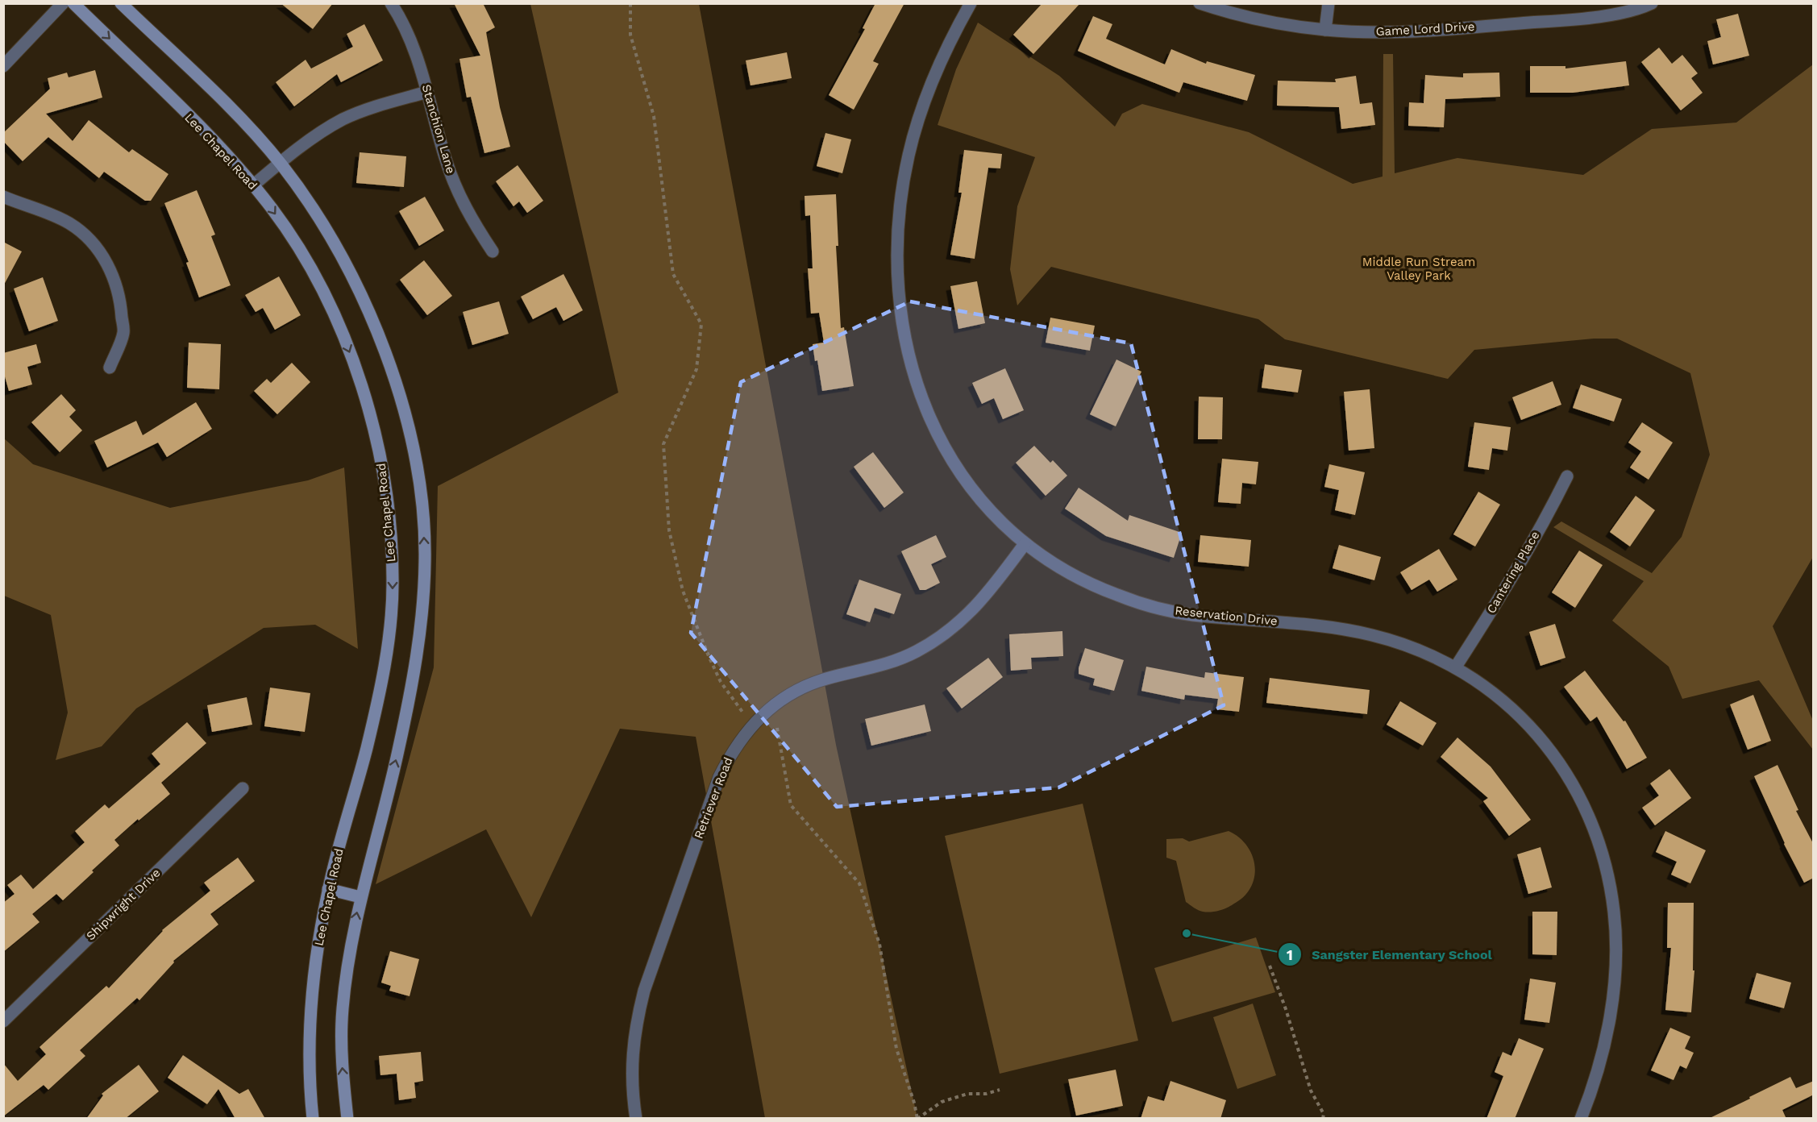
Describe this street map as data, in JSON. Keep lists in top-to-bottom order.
{
  "streets": {
    "main road": ["Lee Chapel Road"],
    "street": [
      "Game Lord Drive",
      "Stanchion Lane",
      "Cantering Place",
      "Reservation Drive",
      "Retriever Road",
      "Shipwright Drive"
    ]
  },
  "crossings": [
    ["Cantering Place", "Reservation Drive"],
    ["Reservation Drive", "Retriever Road"]
  ],
  "parks": ["Middle Run Stream Valley Park"],
  "places": ["Sangster Elementary School"]
}
